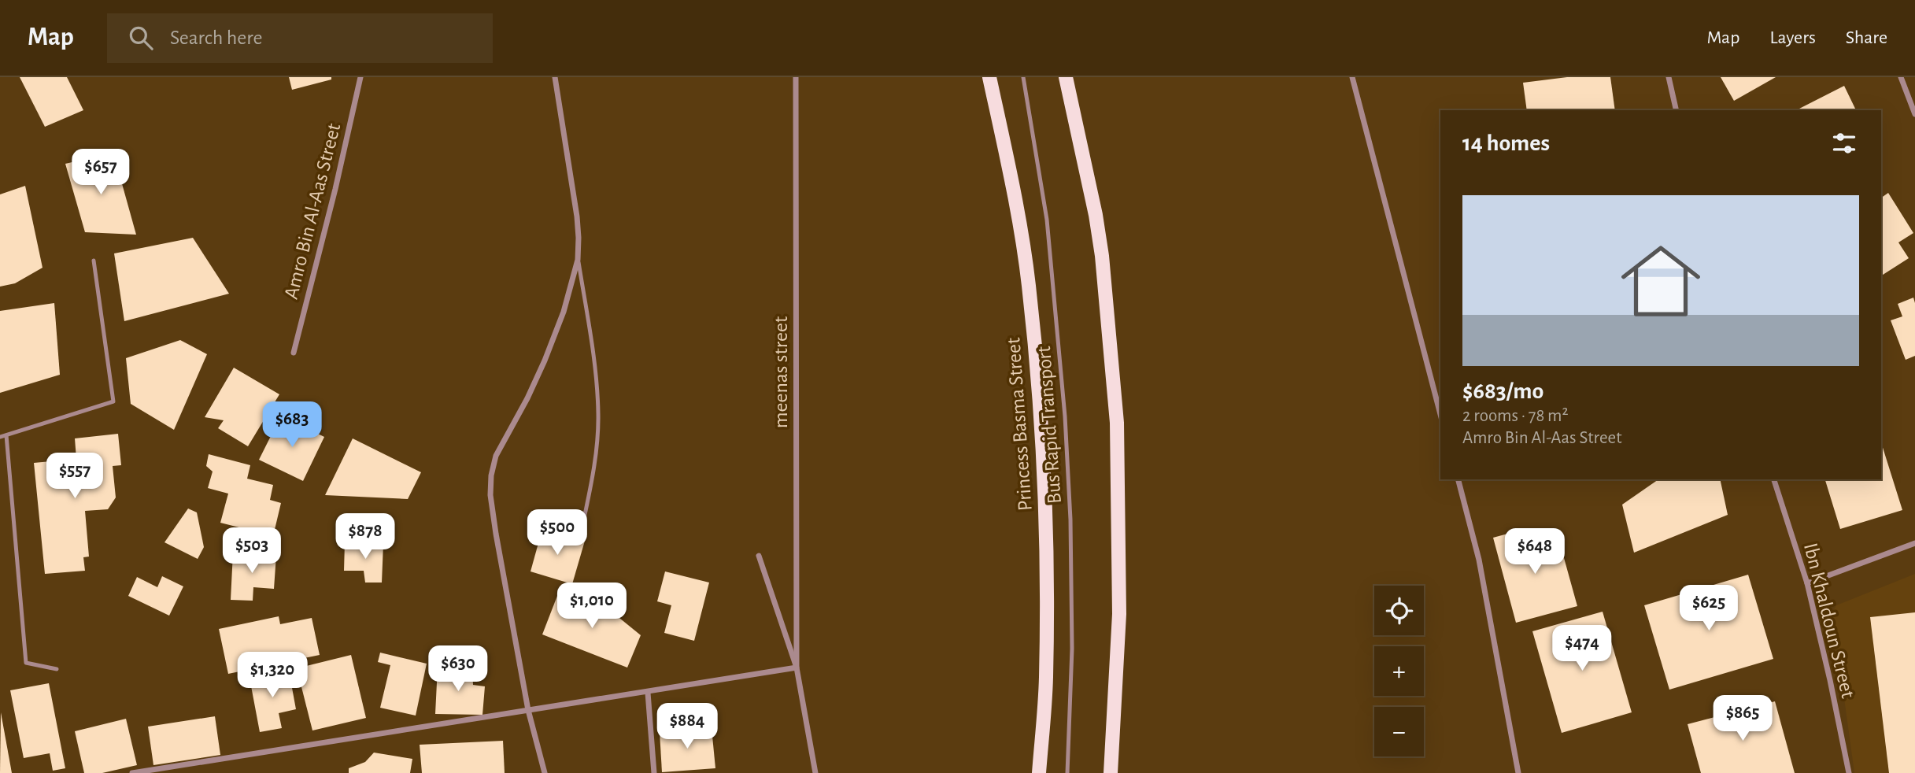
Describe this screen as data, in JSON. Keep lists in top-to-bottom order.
{
  "streets": {
    "main road": ["Princess Basma Street"],
    "street": ["Amro Bin Al-Aas Street", "meenas street", "Ibn Khaldoun Street"],
    "lane": ["Bus Rapid Transport"]
  },
  "page": {
    "header": "Map",
    "search": "Search here",
    "nav": ["Map", "Layers", "Share"],
    "heading": "14 homes",
    "price": [
      "$657",
      "$683",
      "$557",
      "$500",
      "$878",
      "$503",
      "$648",
      "$1,010",
      "$625",
      "$474",
      "$630",
      "$1,320",
      "$865",
      "$884"
    ],
    "list": [
      {
        "name": "$683/mo",
        "note": "2 rooms · 78 m² · Amro Bin Al-Aas Street"
      }
    ],
    "map_buttons": ["+", "−"]
  }
}
